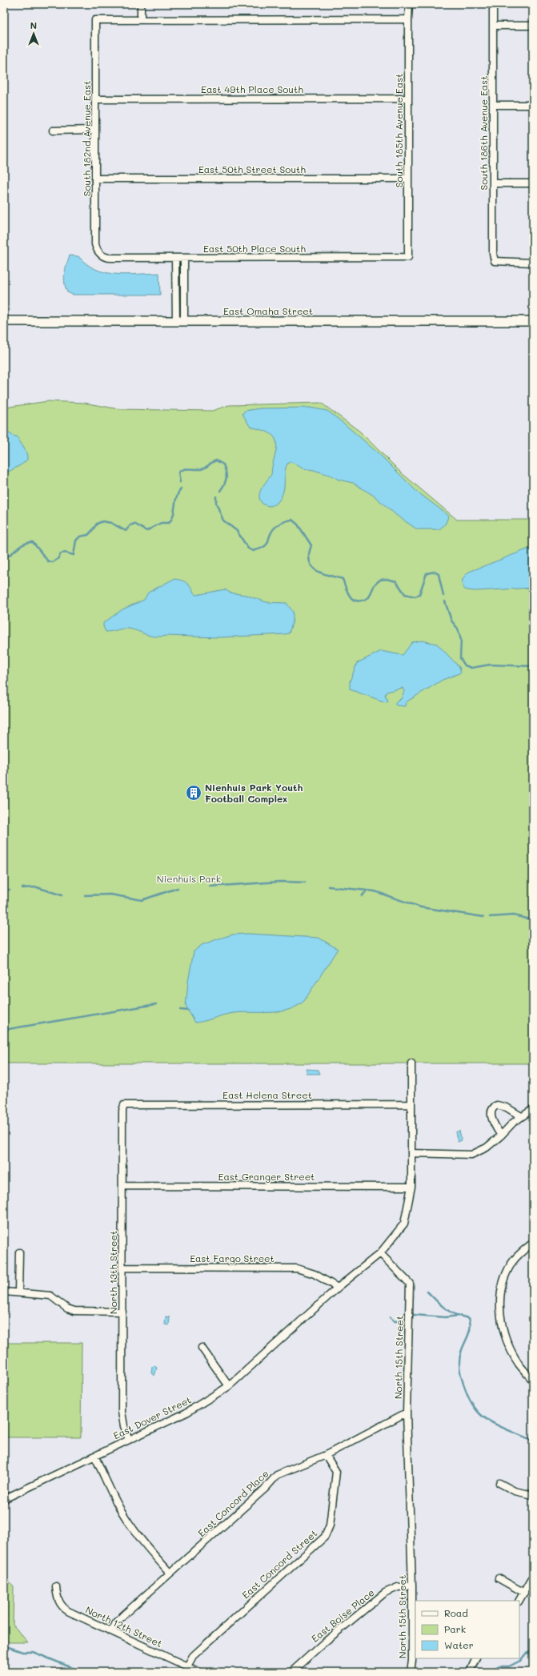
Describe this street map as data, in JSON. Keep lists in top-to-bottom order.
{
  "streets": {
    "street": [
      "East 49th Place South",
      "South 185th Avenue East",
      "South 186th Avenue East",
      "South 182nd Avenue East",
      "East 50th Street South",
      "East 50th Place South",
      "East Omaha Street",
      "East Helena Street",
      "East Granger Street",
      "East Fargo Street",
      "North 13th Street",
      "North 15th Street",
      "East Dover Street",
      "East Concord Place",
      "East Concord Street",
      "East Boise Place",
      "North 12th Street"
    ]
  },
  "crossings": [
    ["East 49th Place South", "South 185th Avenue East"],
    ["East 49th Place South", "South 182nd Avenue East"],
    ["South 185th Avenue East", "East 50th Street South"],
    ["South 185th Avenue East", "East 50th Place South"],
    ["South 182nd Avenue East", "East 50th Street South"],
    ["South 182nd Avenue East", "East 50th Place South"],
    ["East Helena Street", "North 13th Street"],
    ["East Granger Street", "North 13th Street"],
    ["East Fargo Street", "North 13th Street"],
    ["East Fargo Street", "East Dover Street"],
    ["North 13th Street", "East Dover Street"],
    ["North 15th Street", "East Dover Street"],
    ["North 15th Street", "East Concord Place"],
    ["North 15th Street", "East Boise Place"],
    ["East Concord Place", "East Concord Street"],
    ["East Concord Place", "North 12th Street"],
    ["East Concord Street", "North 12th Street"]
  ],
  "parks": ["Nienhuis Park"],
  "places": {
    "building": ["Nienhuis Park Youth Football Complex"]
  },
  "legend": ["Road", "Park", "Water"],
  "north": "top"
}
